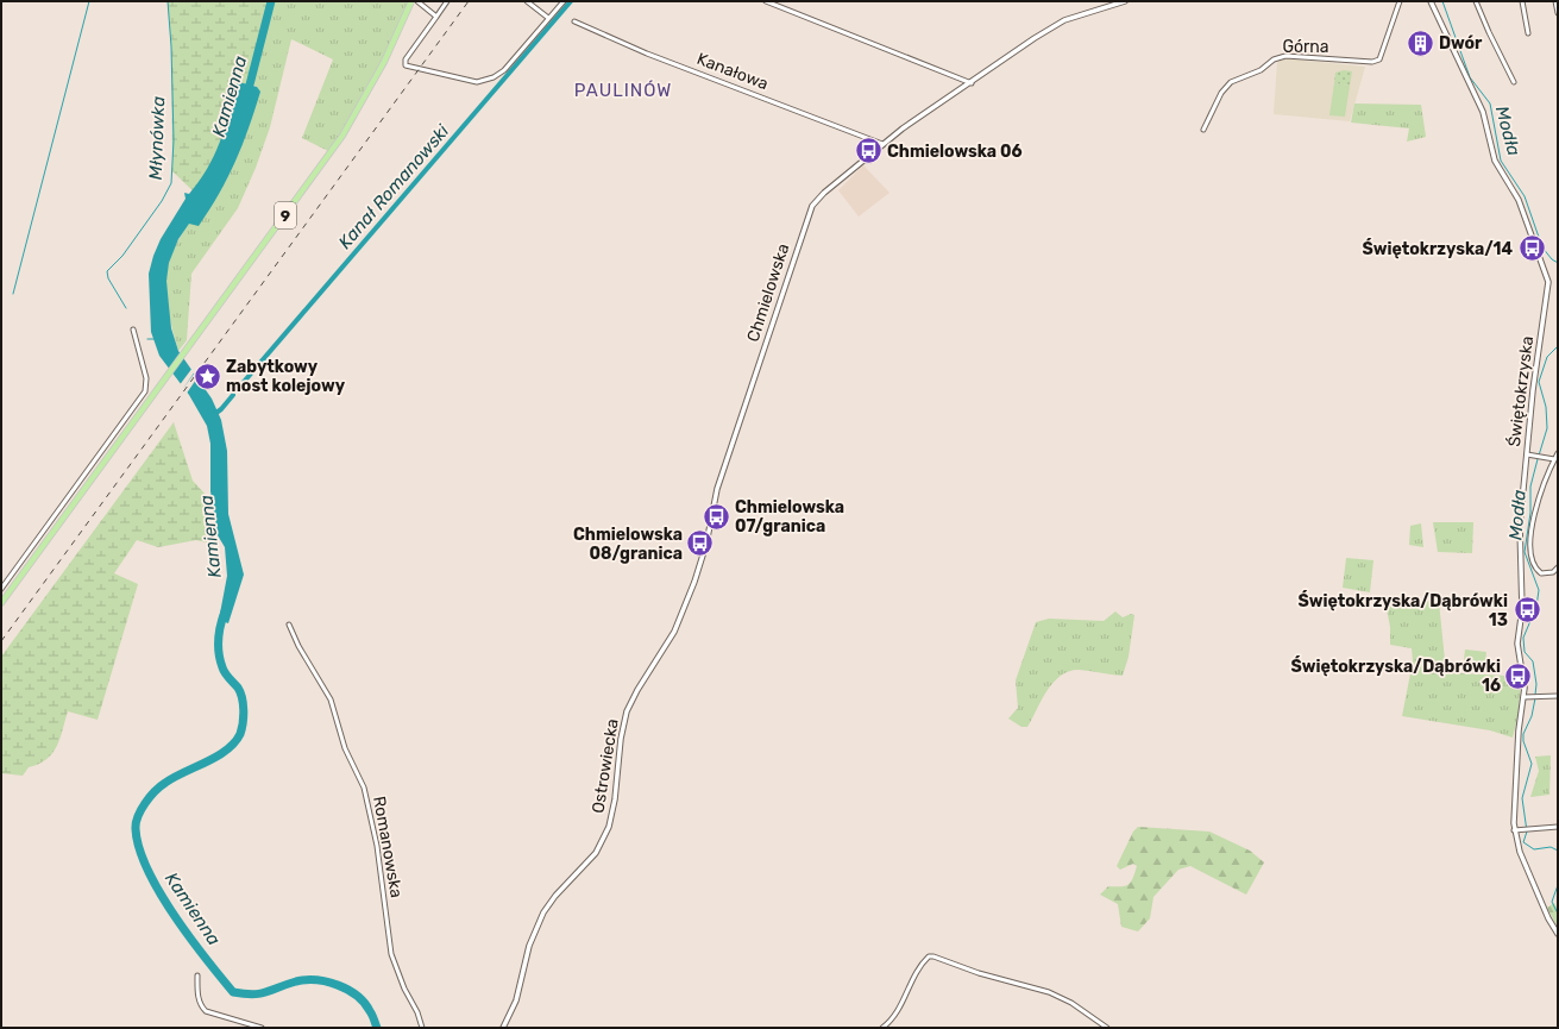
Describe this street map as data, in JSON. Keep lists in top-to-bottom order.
{
  "streets": {
    "main road": ["9"],
    "street": [
      "Górna",
      "Kanałowa",
      "Chmielowska",
      "Świętokrzyska",
      "Ostrowiecka",
      "Romanowska"
    ]
  },
  "crossings": [
    ["Kanałowa", "Chmielowska"],
    ["Chmielowska", "Ostrowiecka"]
  ],
  "districts": ["PAULINÓW"],
  "water": [
    "Kamienna",
    "Modła",
    "Młynówka",
    "Kanał Romanowski"
  ],
  "places": {
    "building": ["Dwór"],
    "bus stop": [
      "Chmielowska 06",
      "Świętokrzyska/14",
      "Chmielowska 07/granica",
      "Chmielowska 08/granica",
      "Świętokrzyska/Dąbrówki 13",
      "Świętokrzyska/Dąbrówki 16"
    ],
    "place": ["Zabytkowy most kolejowy"]
  }
}
